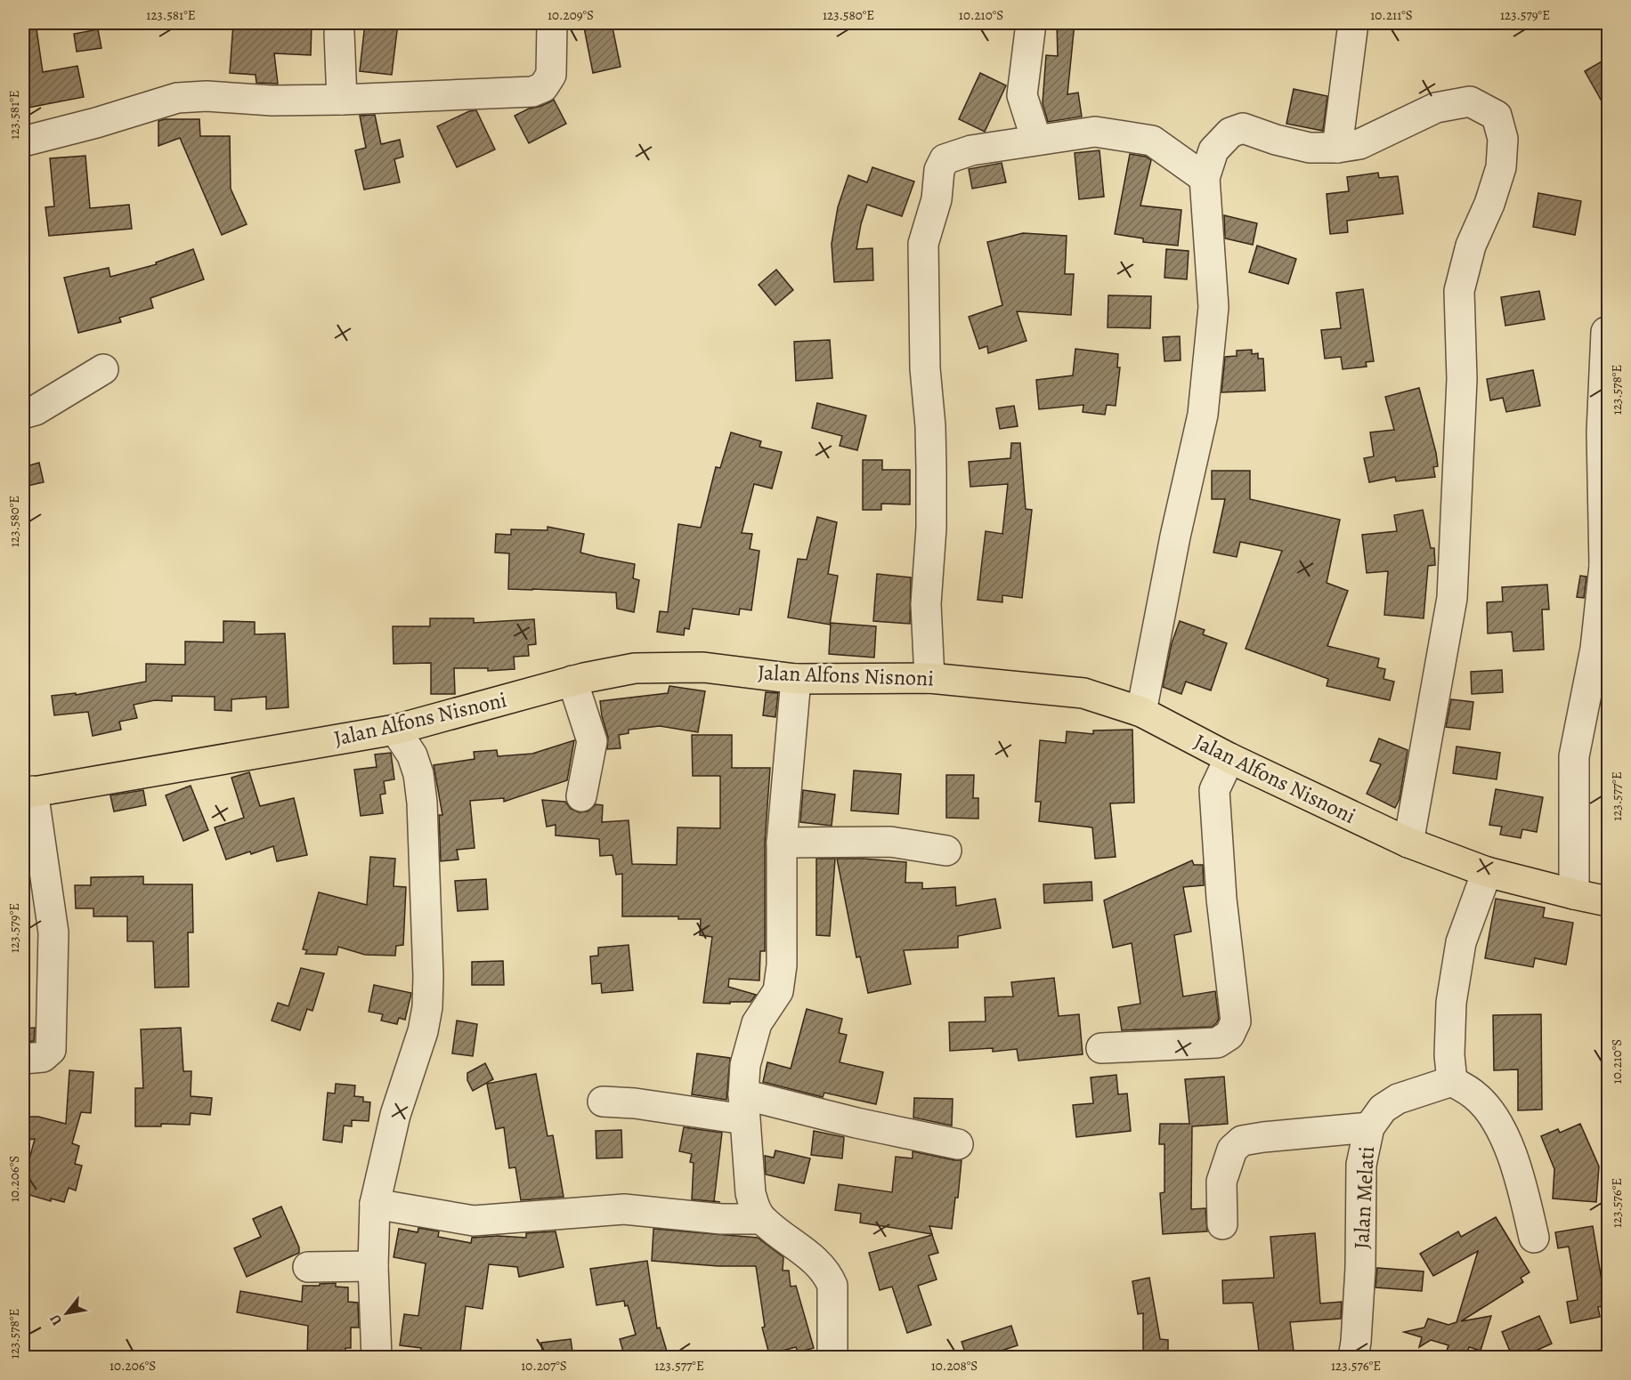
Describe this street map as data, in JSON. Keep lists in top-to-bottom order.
{
  "streets": {
    "main road": ["Jalan Alfons Nisnoni"],
    "street": ["Jalan Melati"]
  },
  "north": "bottom left",
  "coordinates": [
    "123.581°E",
    "10.209°S",
    "123.580°E",
    "10.210°S",
    "10.211°S",
    "123.579°E",
    "123.578°E",
    "123.577°E",
    "10.206°S",
    "123.576°E",
    "10.207°S",
    "10.208°S"
  ]
}
